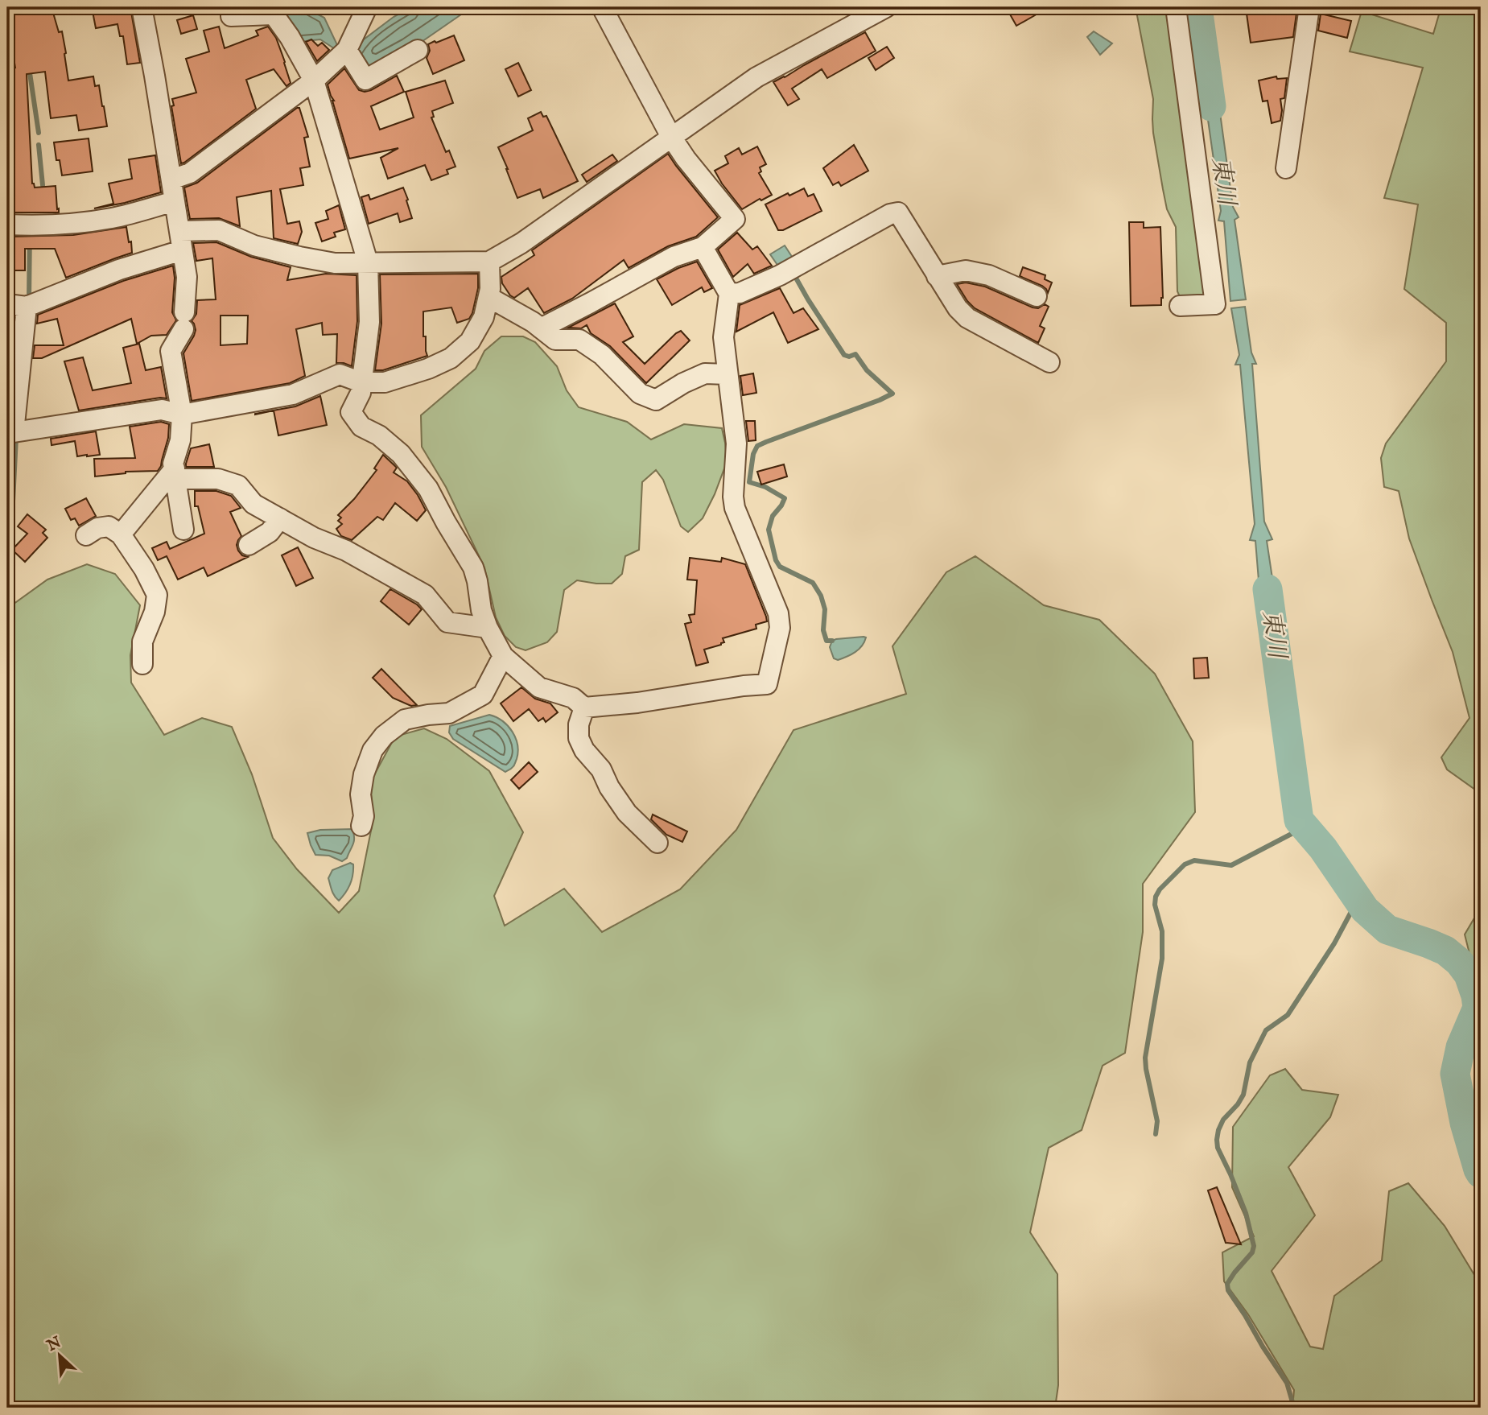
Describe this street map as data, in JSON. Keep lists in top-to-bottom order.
{
  "water": ["東川"],
  "north": "top left"
}
